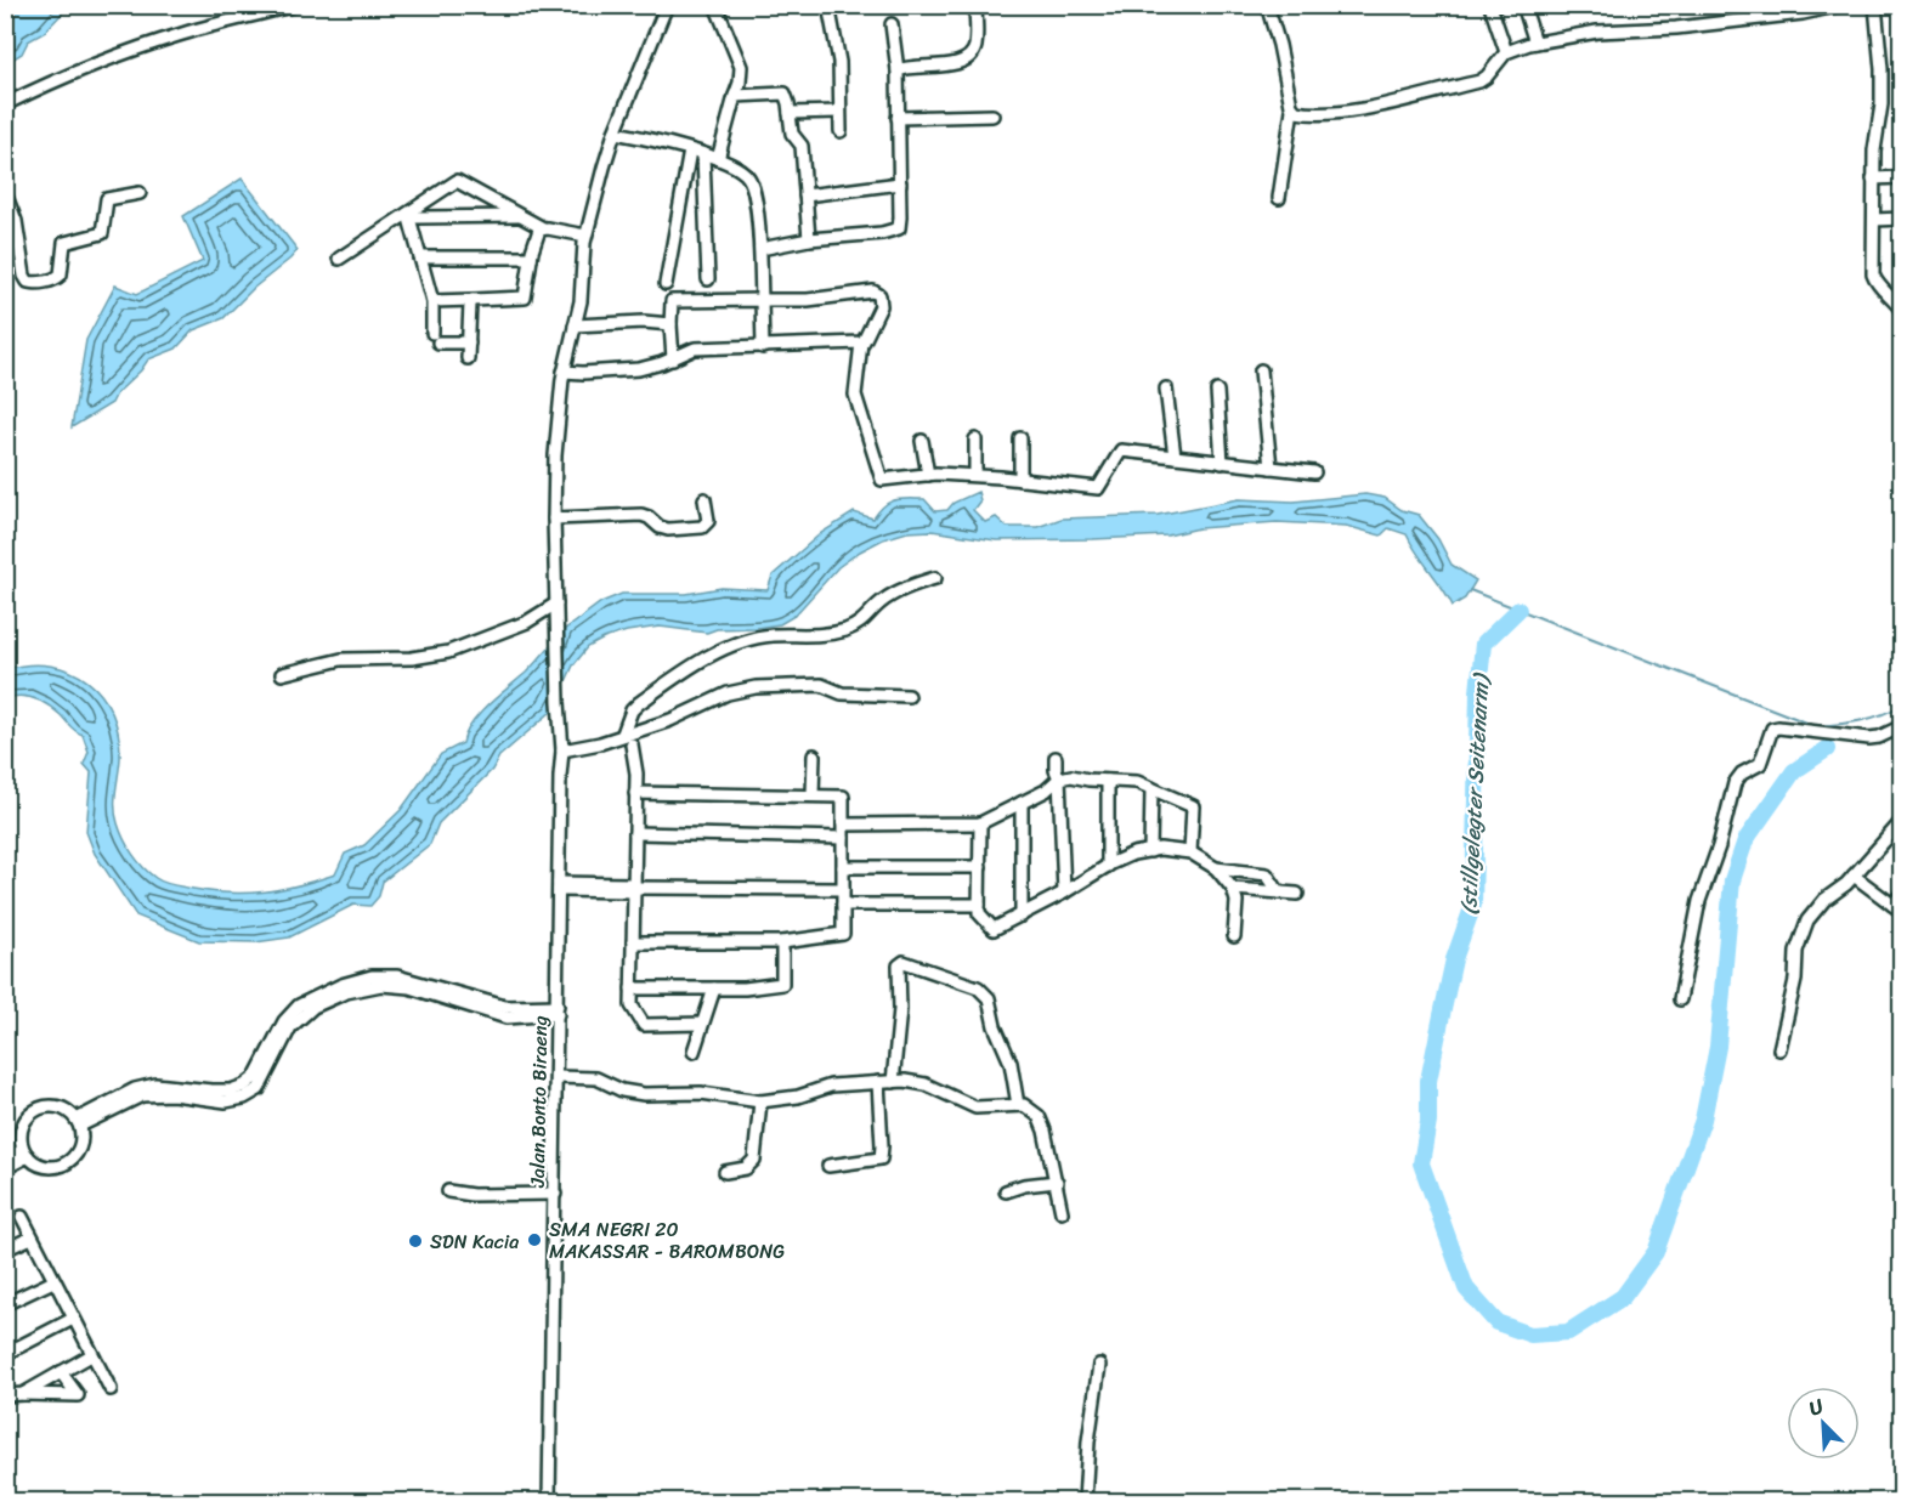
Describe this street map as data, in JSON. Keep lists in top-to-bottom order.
{
  "streets": {
    "street": ["Jalan Bonto Biraeng"]
  },
  "water": ["(stillgelegter Seitenarm)"],
  "places": ["SMA NEGRI 20 MAKASSAR - BAROMBONG", "SDN Kacia"],
  "north": "top left"
}
